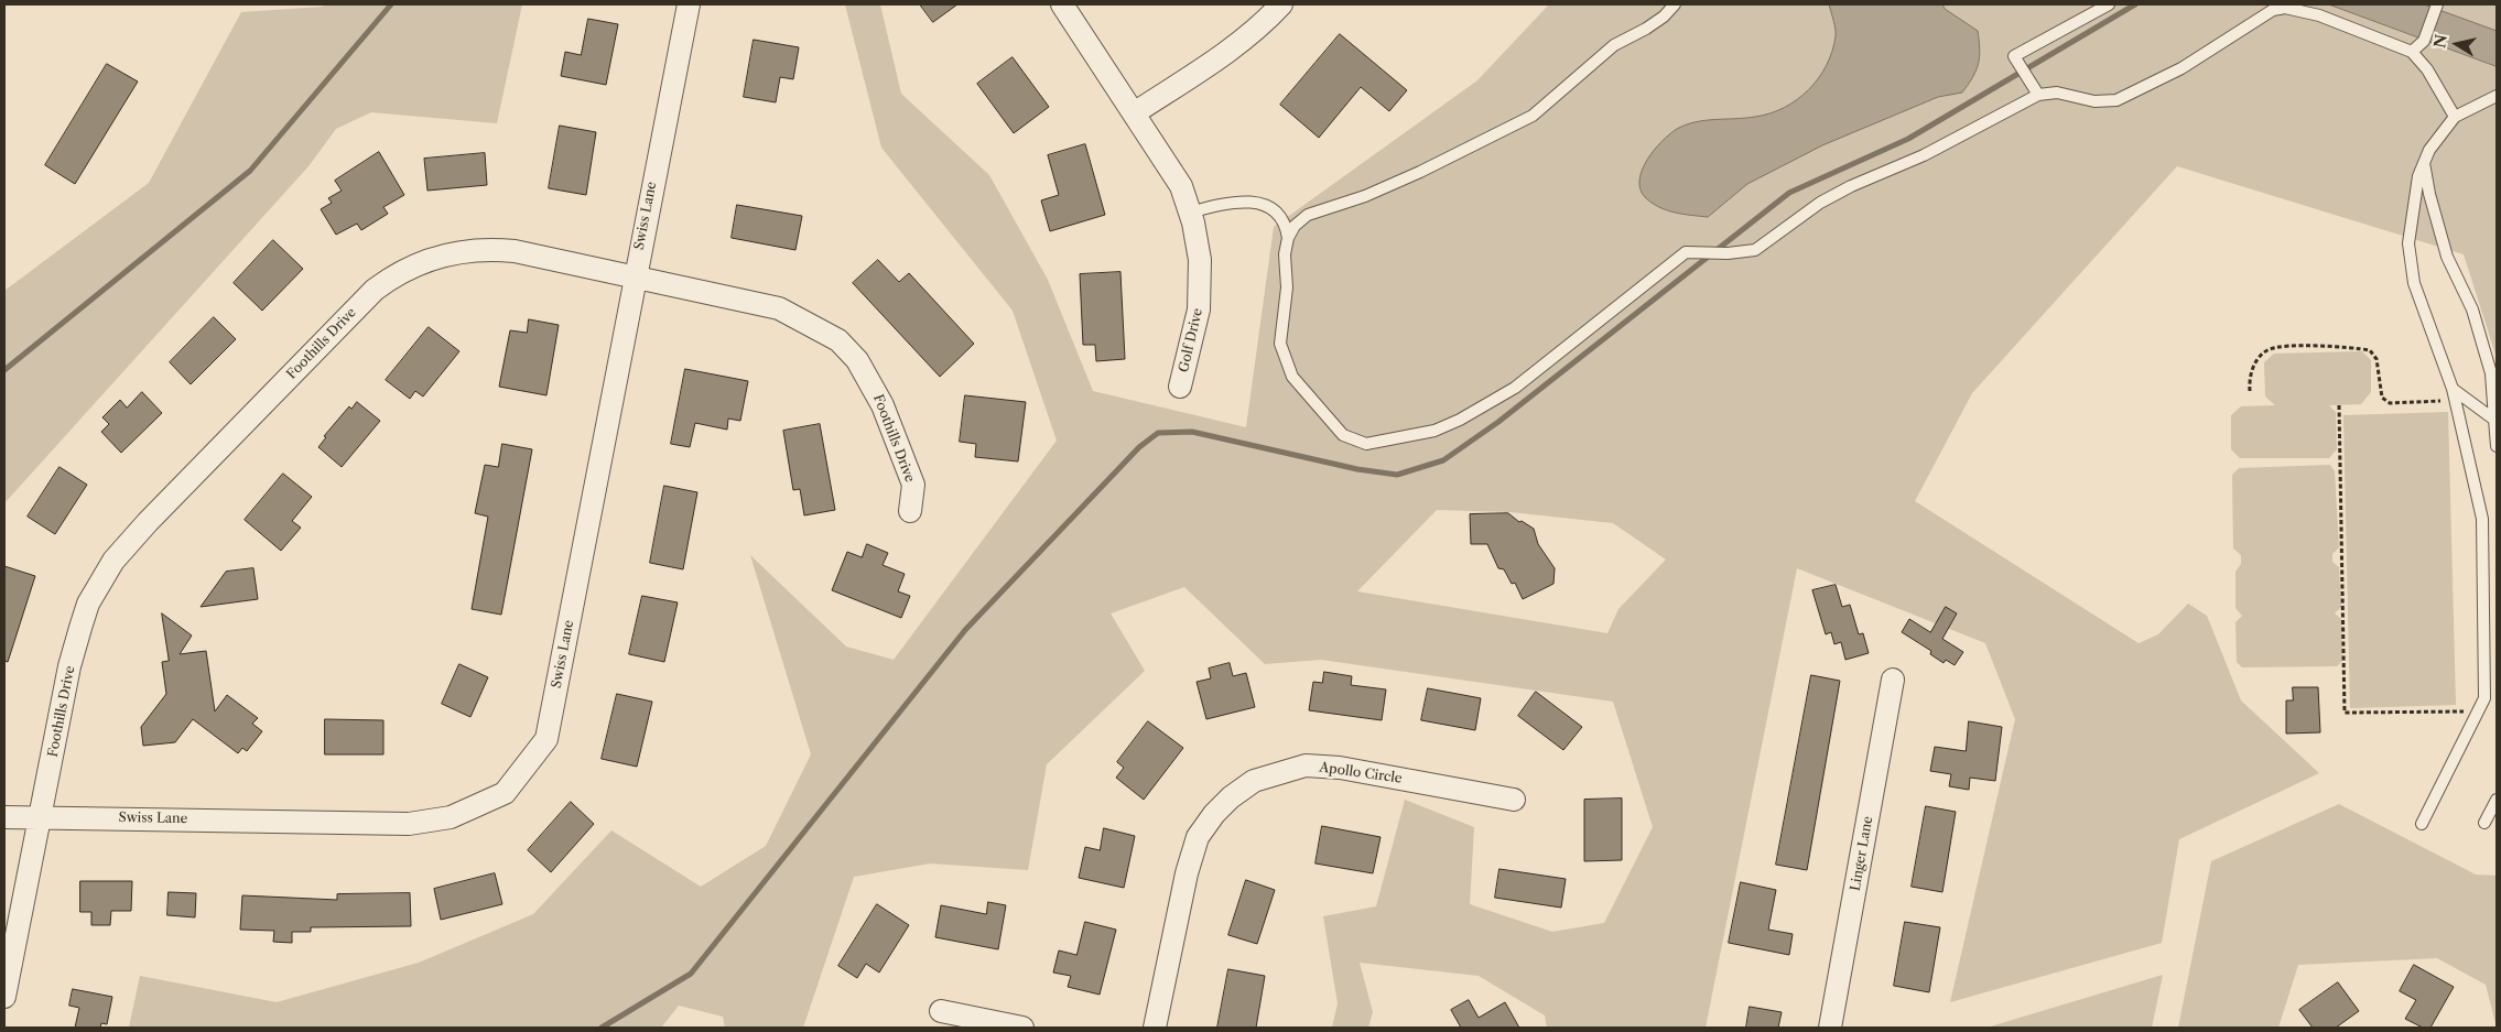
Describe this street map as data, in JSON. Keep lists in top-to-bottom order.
{
  "streets": {
    "street": [
      "Swiss Lane",
      "Golf Drive",
      "Foothills Drive",
      "Apollo Circle",
      "Linger Lane"
    ]
  },
  "crossings": [
    ["Swiss Lane", "Foothills Drive"]
  ],
  "north": "left"
}
